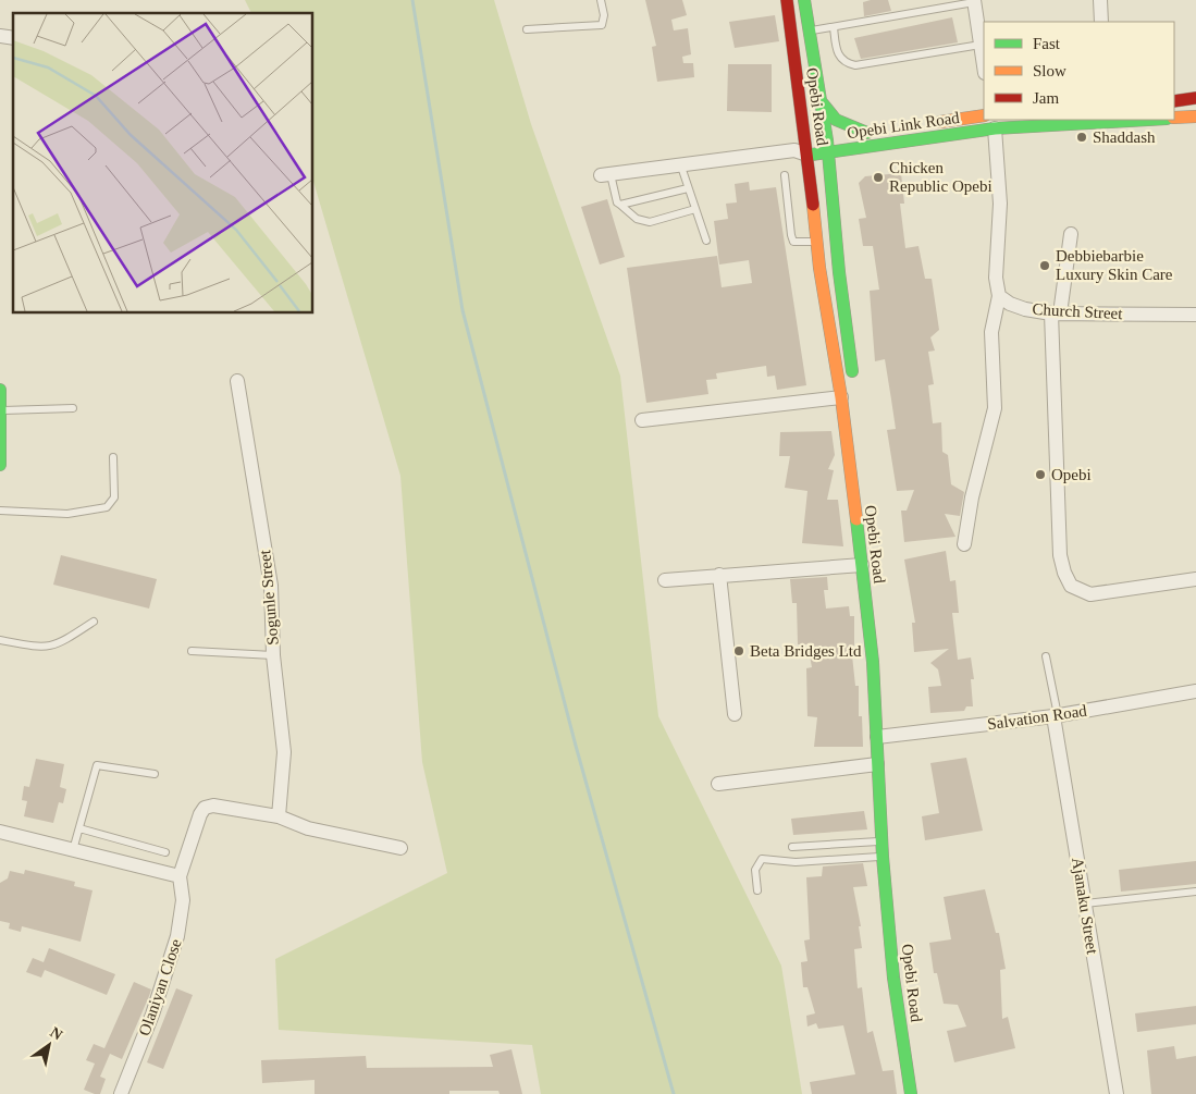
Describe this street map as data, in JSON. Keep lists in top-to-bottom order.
{
  "streets": {
    "main road": ["Opebi Road", "Opebi Link Road"],
    "street": [
      "Church Street",
      "Sogunle Street",
      "Salvation Road",
      "Ajanaku Street",
      "Olaniyan Close"
    ]
  },
  "crossings": [
    ["Opebi Road", "Opebi Link Road"],
    ["Opebi Road", "Salvation Road"],
    ["Salvation Road", "Ajanaku Street"]
  ],
  "places": [
    "Shaddash",
    "Chicken Republic Opebi",
    "Debbiebarbie Luxury Skin Care",
    "Opebi",
    "Beta Bridges Ltd"
  ],
  "legend": ["Fast", "Slow", "Jam"],
  "north": "top right"
}
